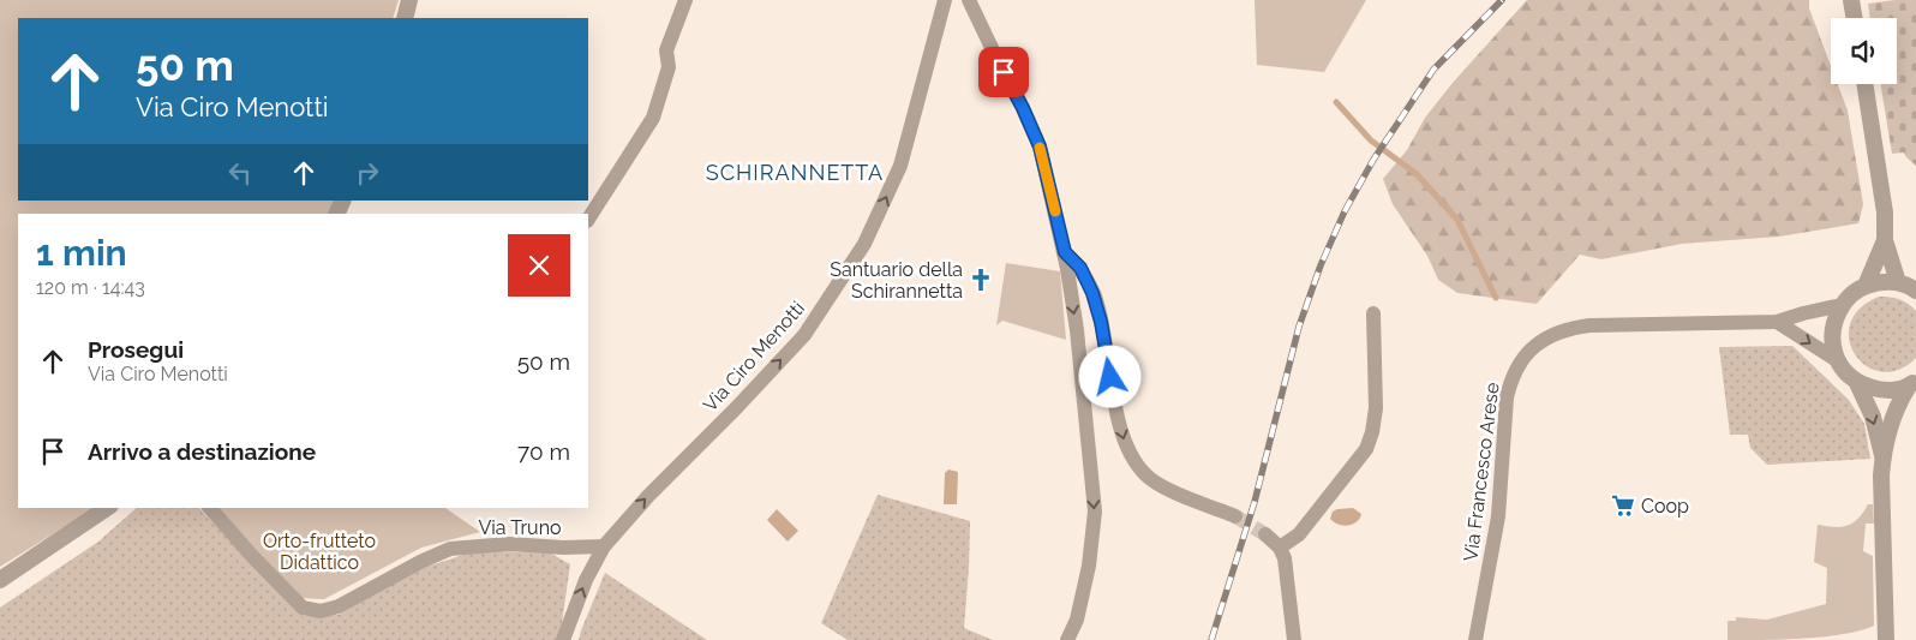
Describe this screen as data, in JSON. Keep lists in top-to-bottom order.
{
  "streets": {
    "street": ["Via Ciro Menotti", "Via Francesco Arese", "Via Truno"]
  },
  "crossings": [
    ["Via Ciro Menotti", "Via Truno"]
  ],
  "one_way": ["Via Ciro Menotti"],
  "districts": ["SCHIRANNETTA"],
  "parks": ["Orto-frutteto Didattico"],
  "places": {
    "church": ["Santuario della Schirannetta"],
    "supermarket": ["Coop"]
  },
  "page": {
    "turn": ["50 m", "Via Ciro Menotti"],
    "heading": ["1 min", "120 m · 14:43"],
    "list": [
      {
        "name": "Prosegui",
        "note": "Via Ciro Menotti",
        "value": "50 m"
      },
      {
        "name": "Arrivo a destinazione",
        "value": "70 m"
      }
    ]
  }
}
